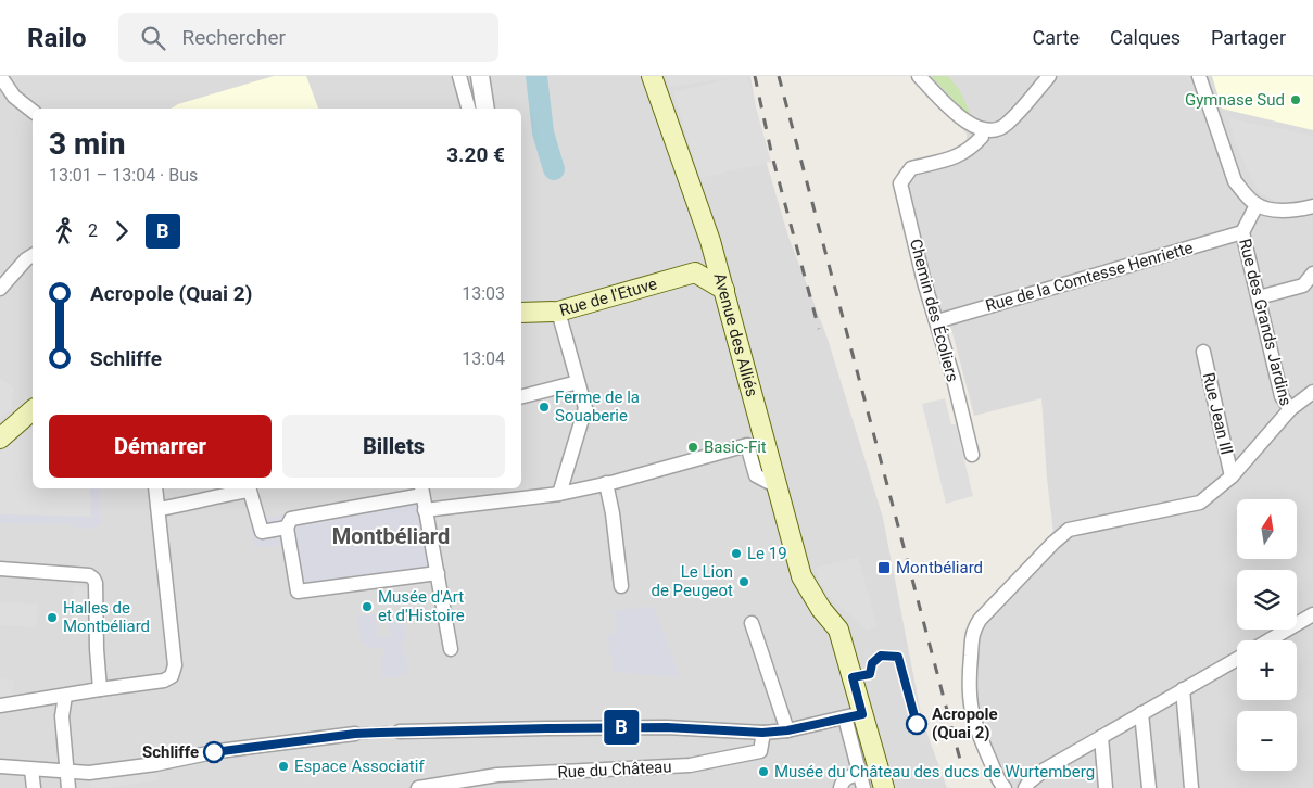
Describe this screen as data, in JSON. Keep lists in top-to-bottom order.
{
  "streets": {
    "main road": ["Rue de l'Etuve", "Avenue des Alliés"],
    "street": [
      "Rue de la Comtesse Henriette",
      "Chemin des Écoliers",
      "Rue des Grands Jardins",
      "Rue Jean Ill",
      "Rue du Château"
    ]
  },
  "crossings": [
    ["Rue de la Comtesse Henriette", "Chemin des Écoliers"],
    ["Rue de la Comtesse Henriette", "Rue des Grands Jardins"],
    ["Rue des Grands Jardins", "Rue Jean Ill"]
  ],
  "districts": ["Montbéliard"],
  "places": {
    "other": [
      "Gymnase Sud",
      "Ferme de la Souaberie",
      "Basic-Fit",
      "Le 19",
      "Le Lion de Peugeot",
      "Musée d'Art et d'Histoire",
      "Halles de Montbéliard",
      "Acropole (Quai 2)",
      "Schliffe",
      "Espace Associatif",
      "Musée du Château des ducs de Wurtemberg"
    ],
    "transit": ["Montbéliard"]
  },
  "lines": ["bus line B"],
  "north": "top",
  "page": {
    "header": "Railo",
    "search": "Rechercher",
    "nav": ["Carte", "Calques", "Partager"],
    "on_map": "B",
    "heading": ["3 min", "13:01 – 13:04 · Bus", "3.20 €"],
    "legs": ["2", "B"],
    "list": [
      {
        "name": "Acropole (Quai 2)",
        "value": "13:03"
      },
      {
        "name": "Schliffe",
        "value": "13:04"
      }
    ],
    "buttons": ["Démarrer", "Billets"],
    "map_buttons": ["+", "−"]
  }
}
